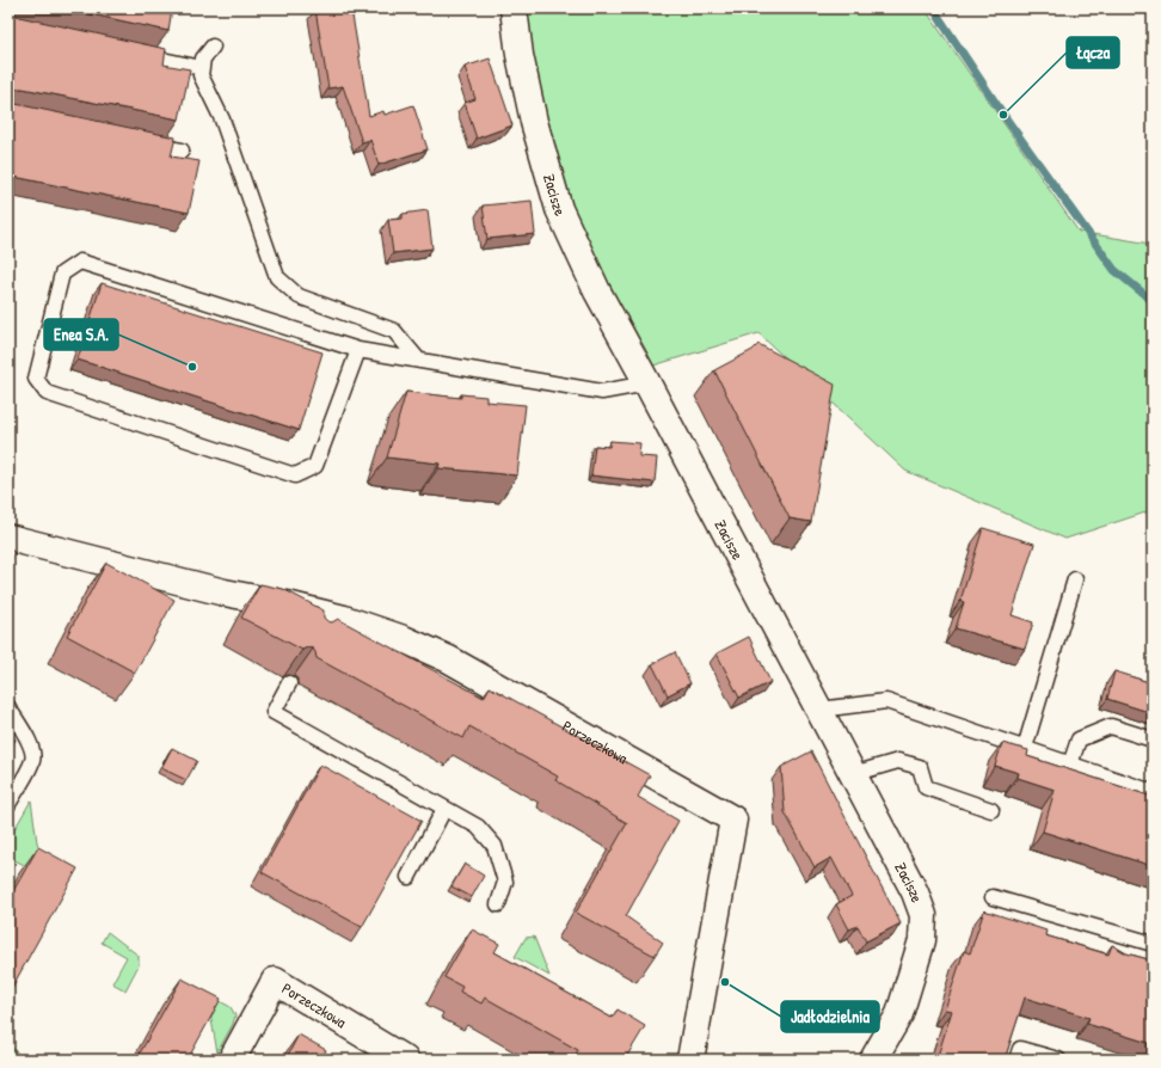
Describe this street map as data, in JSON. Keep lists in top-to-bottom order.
{
  "streets": {
    "street": ["Zacisze", "Porzeczkowa"]
  },
  "places": ["Łącza", "Enea S.A.", "Jadłodzielnia"]
}
